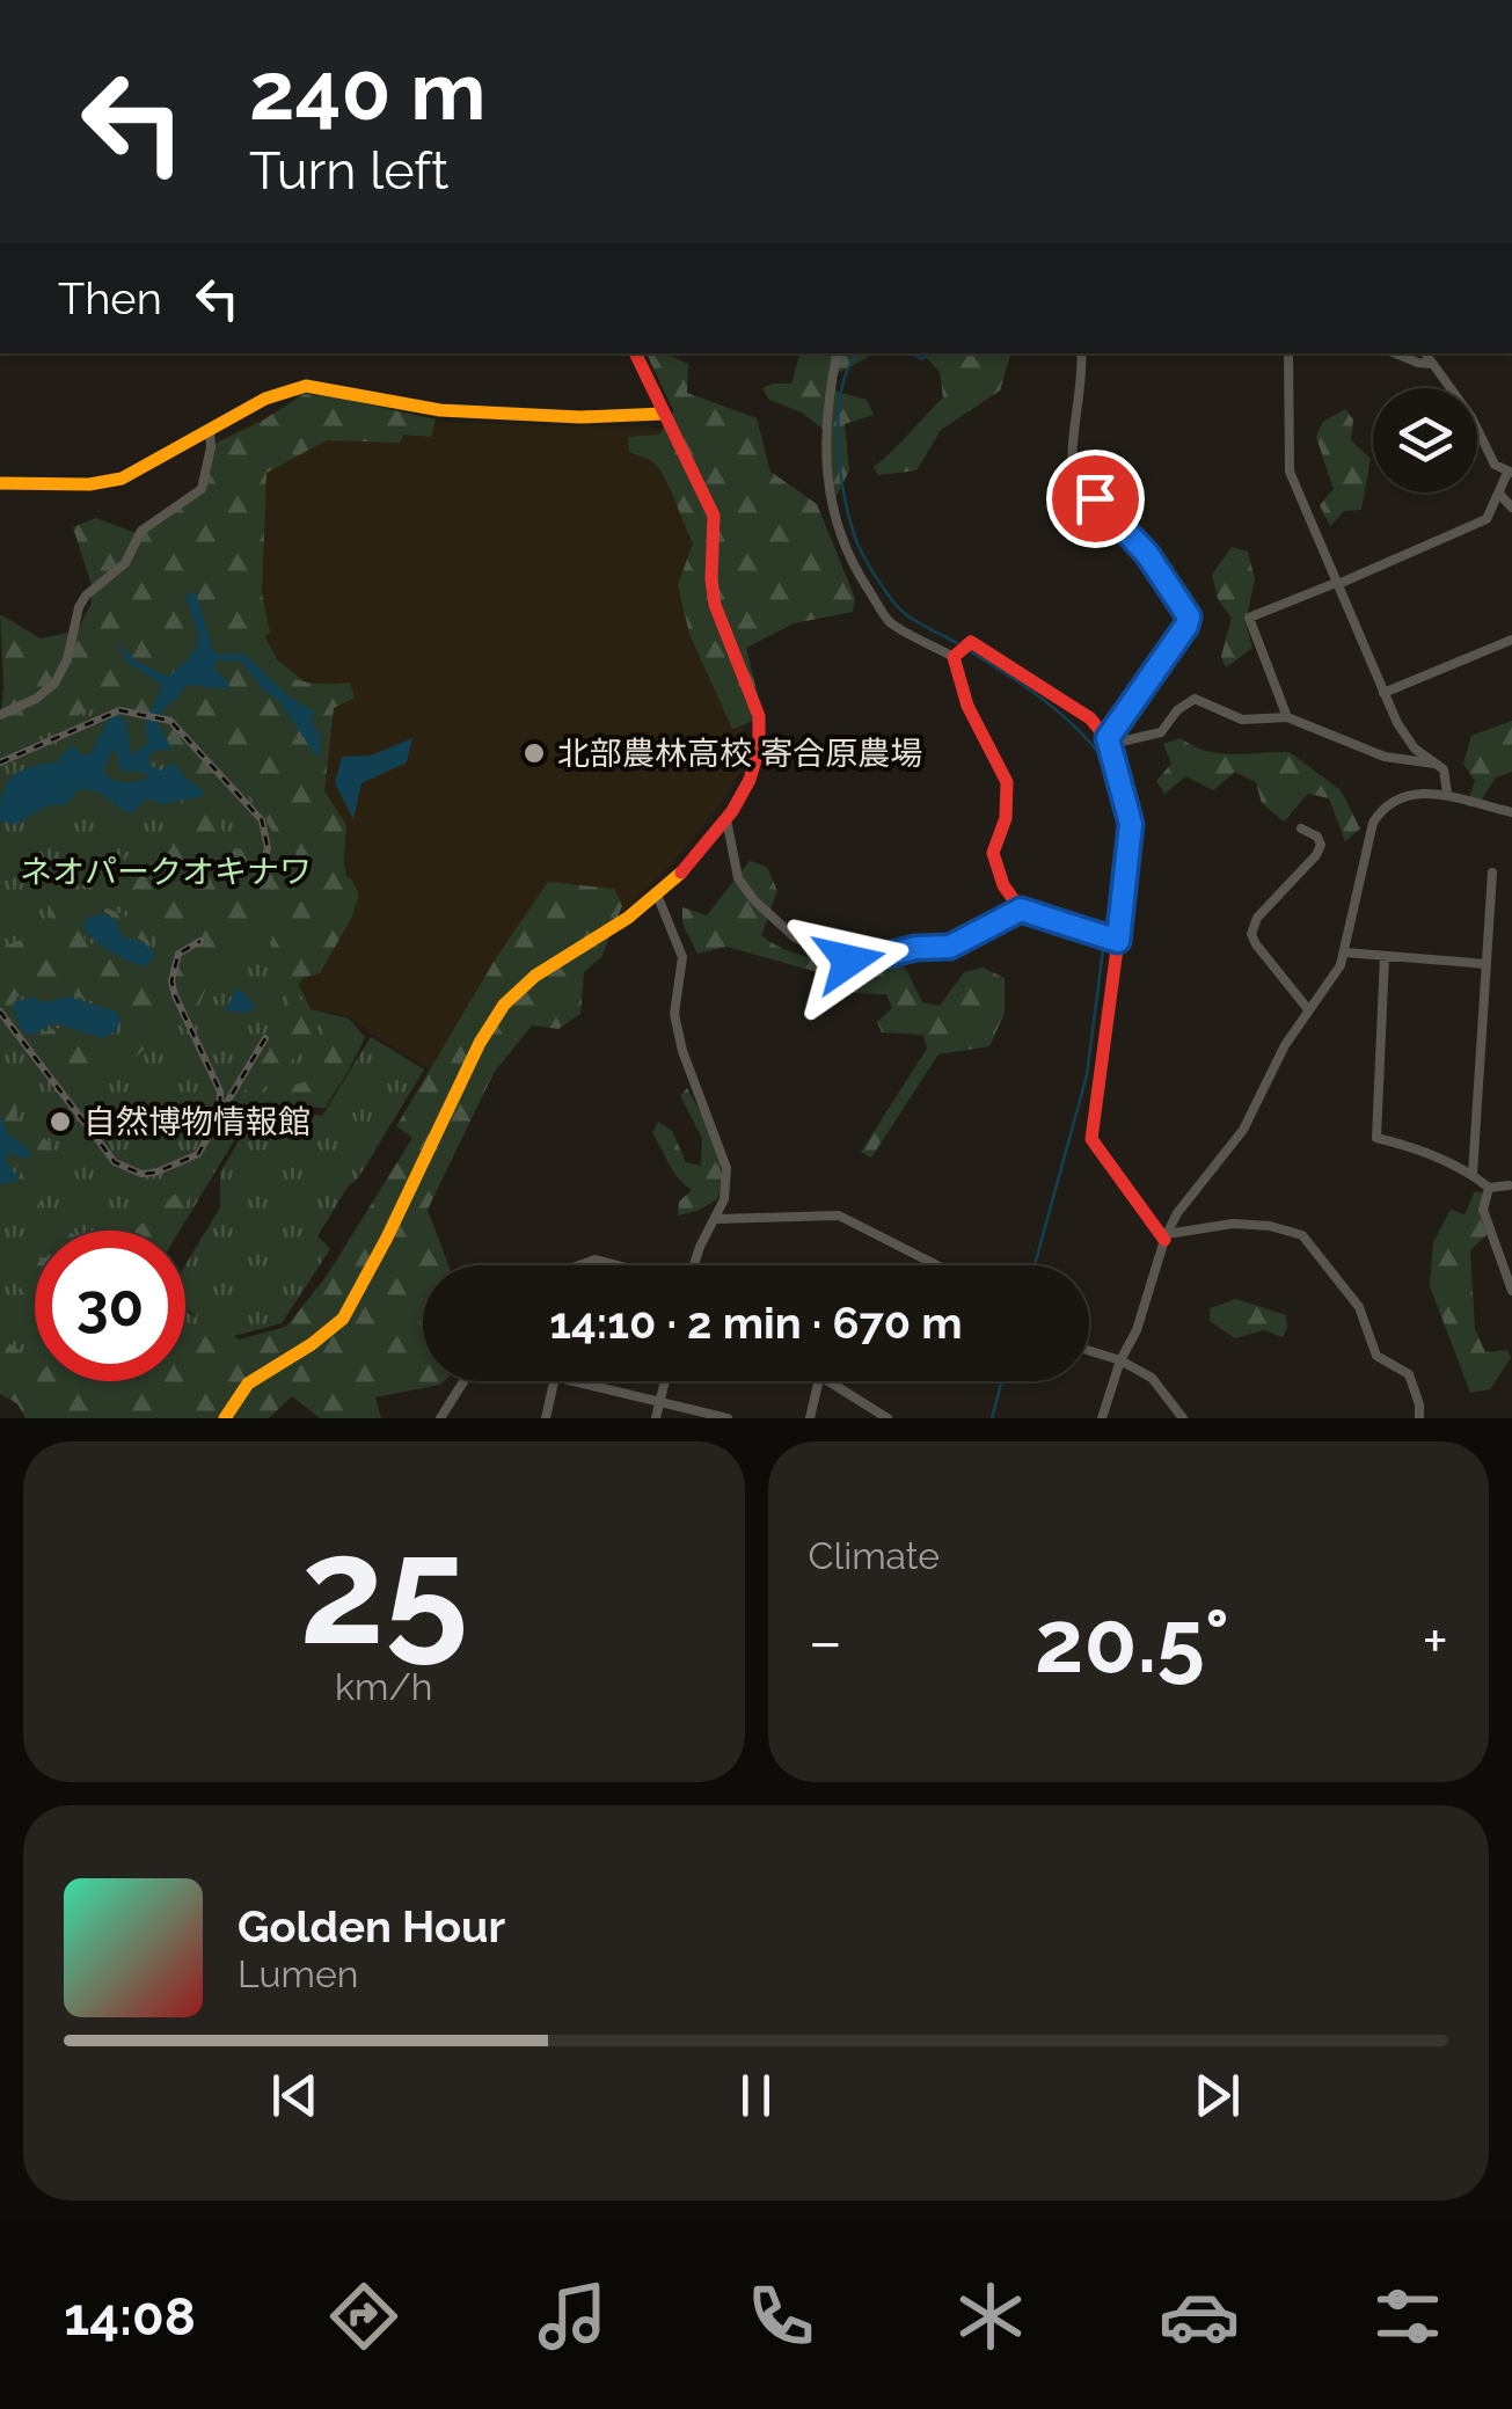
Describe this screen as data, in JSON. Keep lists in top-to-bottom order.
{
  "parks": ["ネオパークオキナワ"],
  "places": ["北部農林高校 寄合原農場", "自然博物情報館"],
  "page": {
    "turn": ["240 m", "Turn left"],
    "then": "Then",
    "limit": "30",
    "trip": "14:10 · 2 min · 670 m",
    "tile": [
      ["25", "km/h"],
      "Climate"
    ],
    "heat": ["−", "20.5°", "+"],
    "song": ["Golden Hour", "Lumen"],
    "tabs": "14:08"
  }
}
